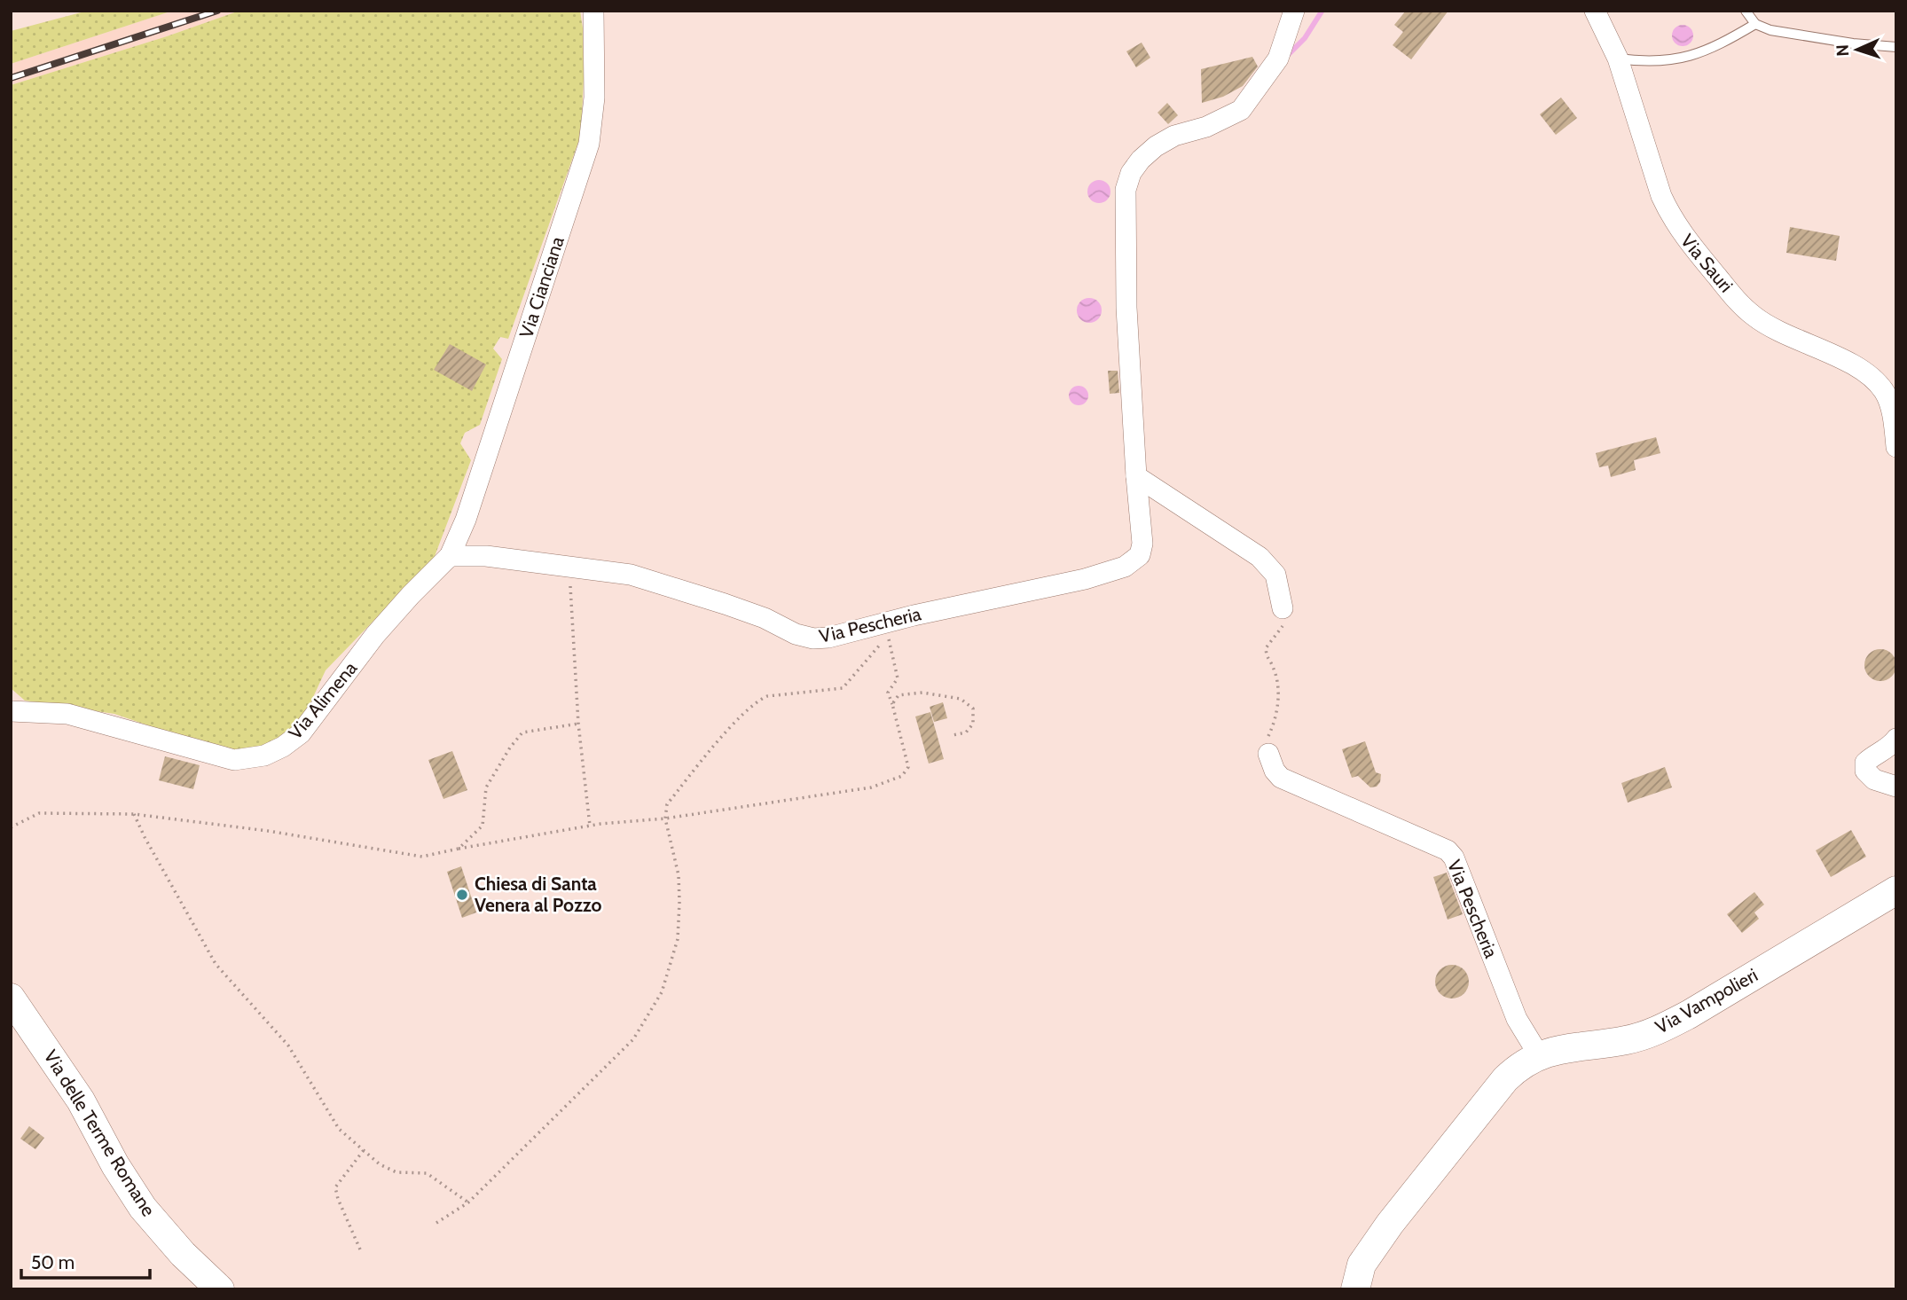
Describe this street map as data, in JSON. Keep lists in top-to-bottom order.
{
  "streets": {
    "street": [
      "Via Sauri",
      "Via Cianciana",
      "Via Pescheria",
      "Via Alimena",
      "Via Vampolieri",
      "Via delle Terme Romane"
    ]
  },
  "crossings": [
    ["Via Cianciana", "Via Pescheria"],
    ["Via Cianciana", "Via Alimena"],
    ["Via Pescheria", "Via Alimena"],
    ["Via Pescheria", "Via Vampolieri"]
  ],
  "places": ["Chiesa di Santa Venera al Pozzo"],
  "scale_bar": "50 m",
  "north": "left"
}
